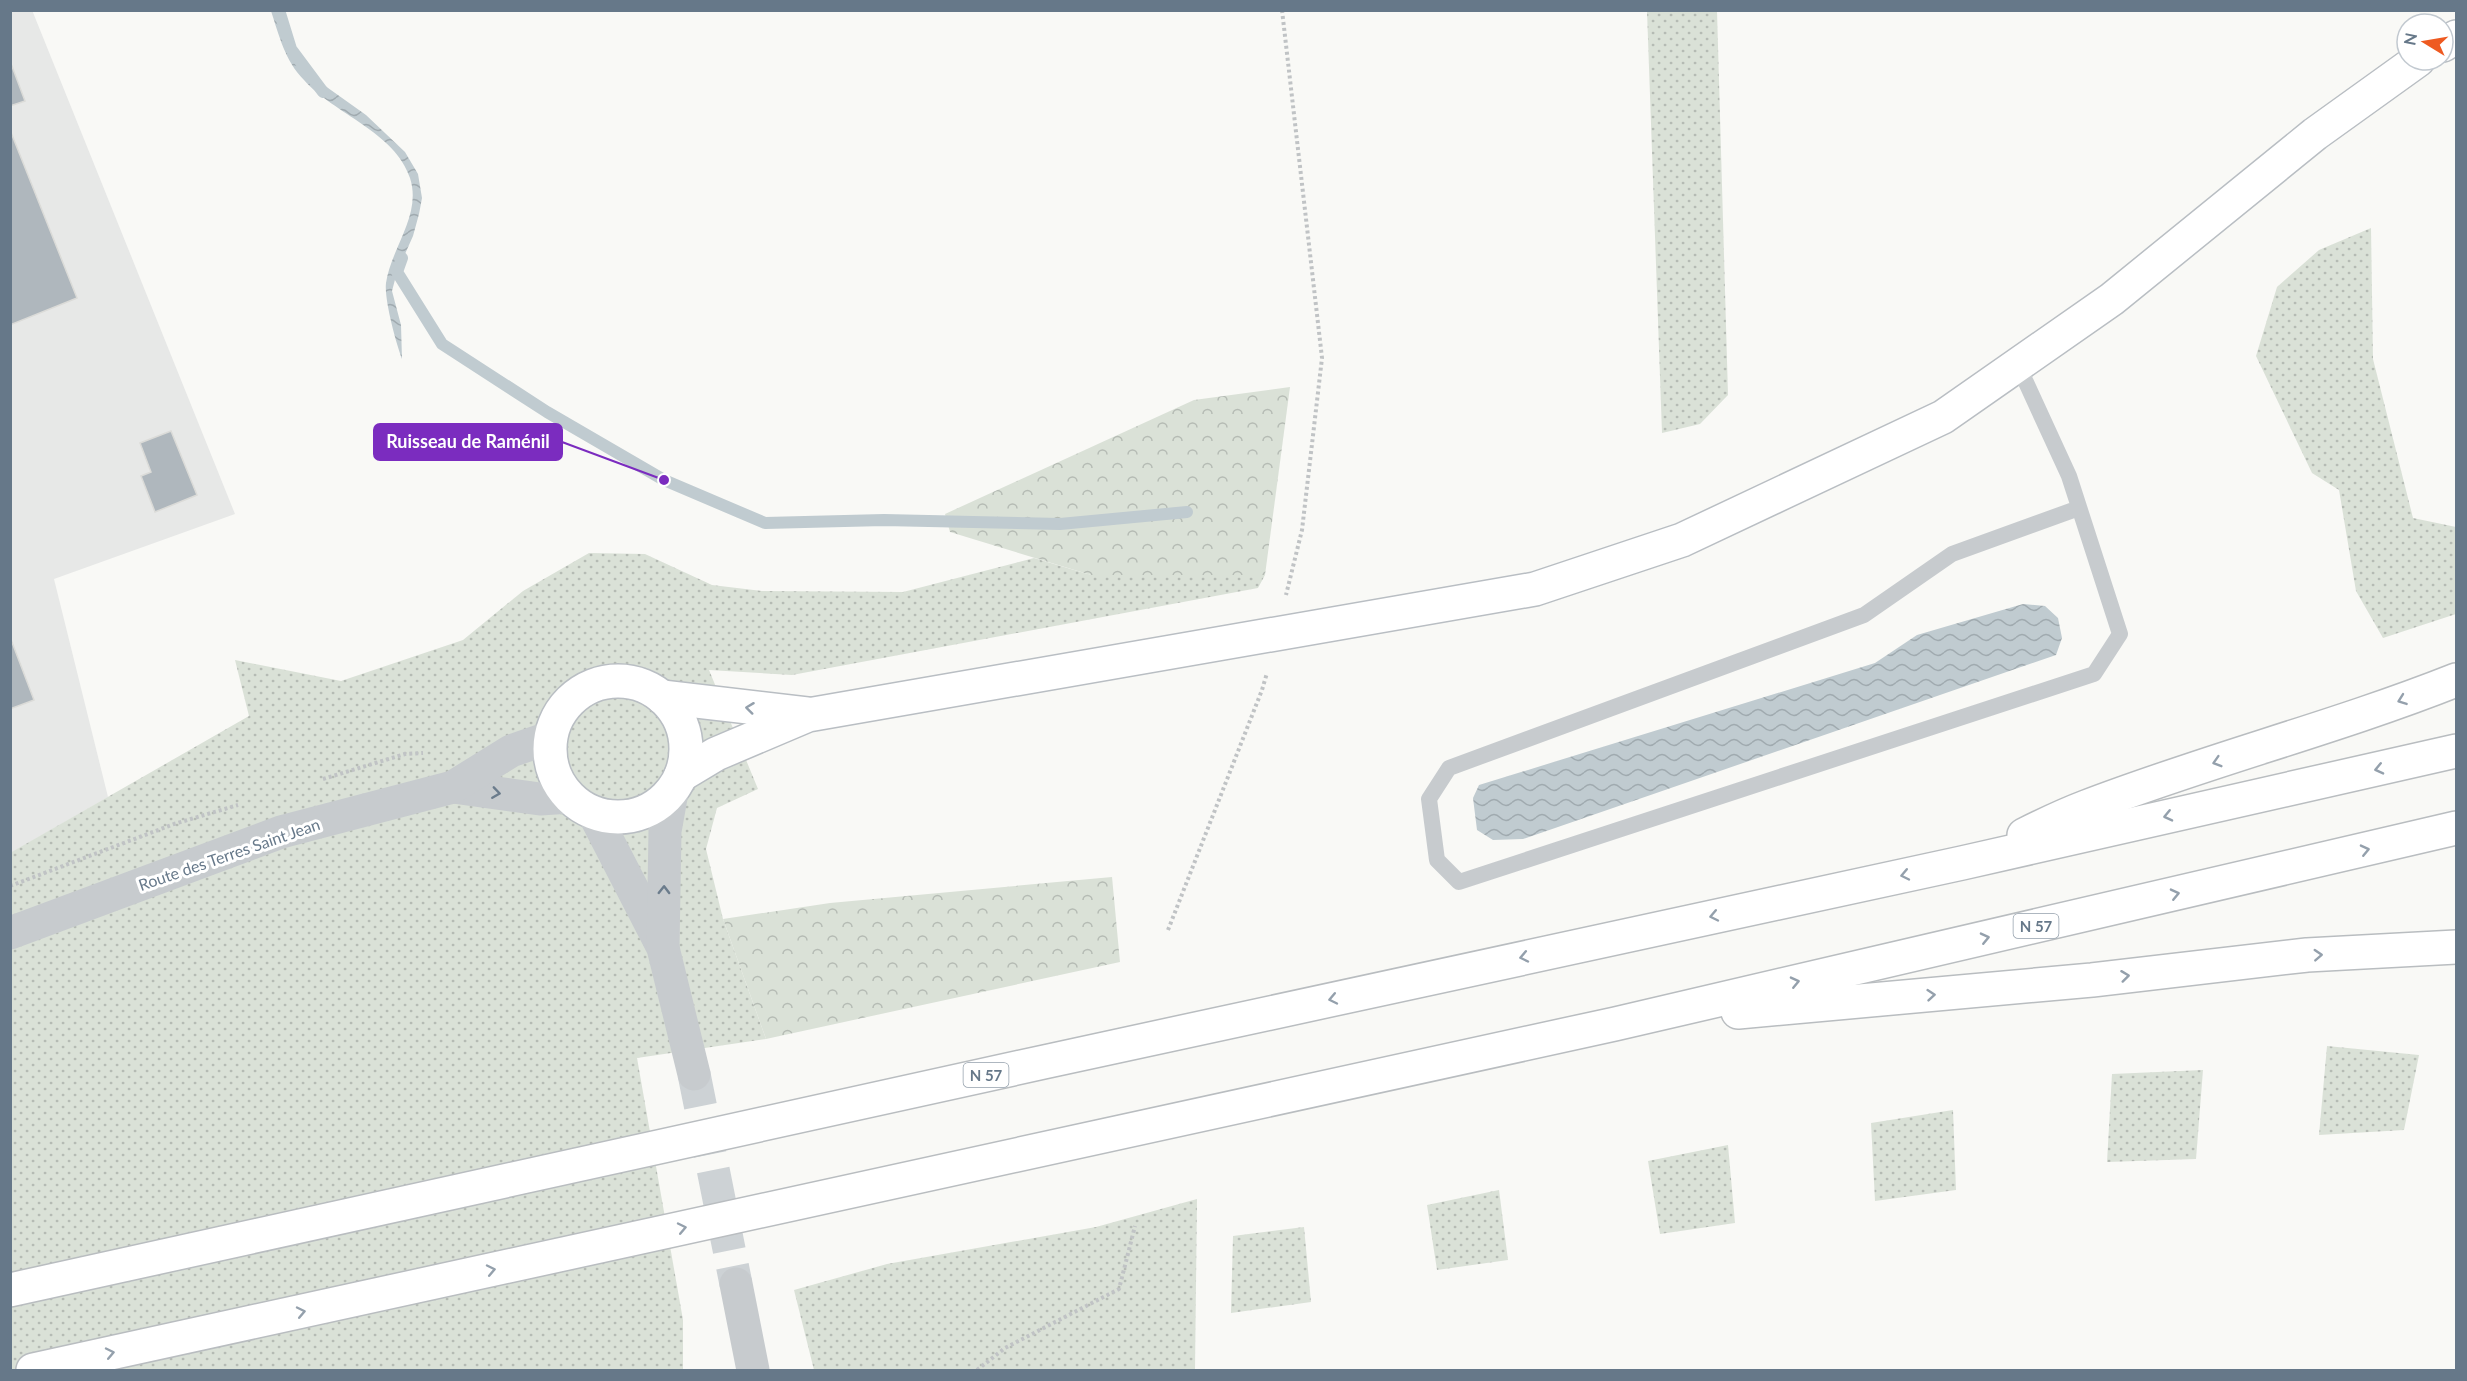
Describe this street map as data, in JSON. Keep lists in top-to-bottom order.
{
  "streets": {
    "main road": ["N 57"],
    "street": ["Route des Terres Saint Jean"]
  },
  "places": ["Ruisseau de Raménil"],
  "north": "left"
}
